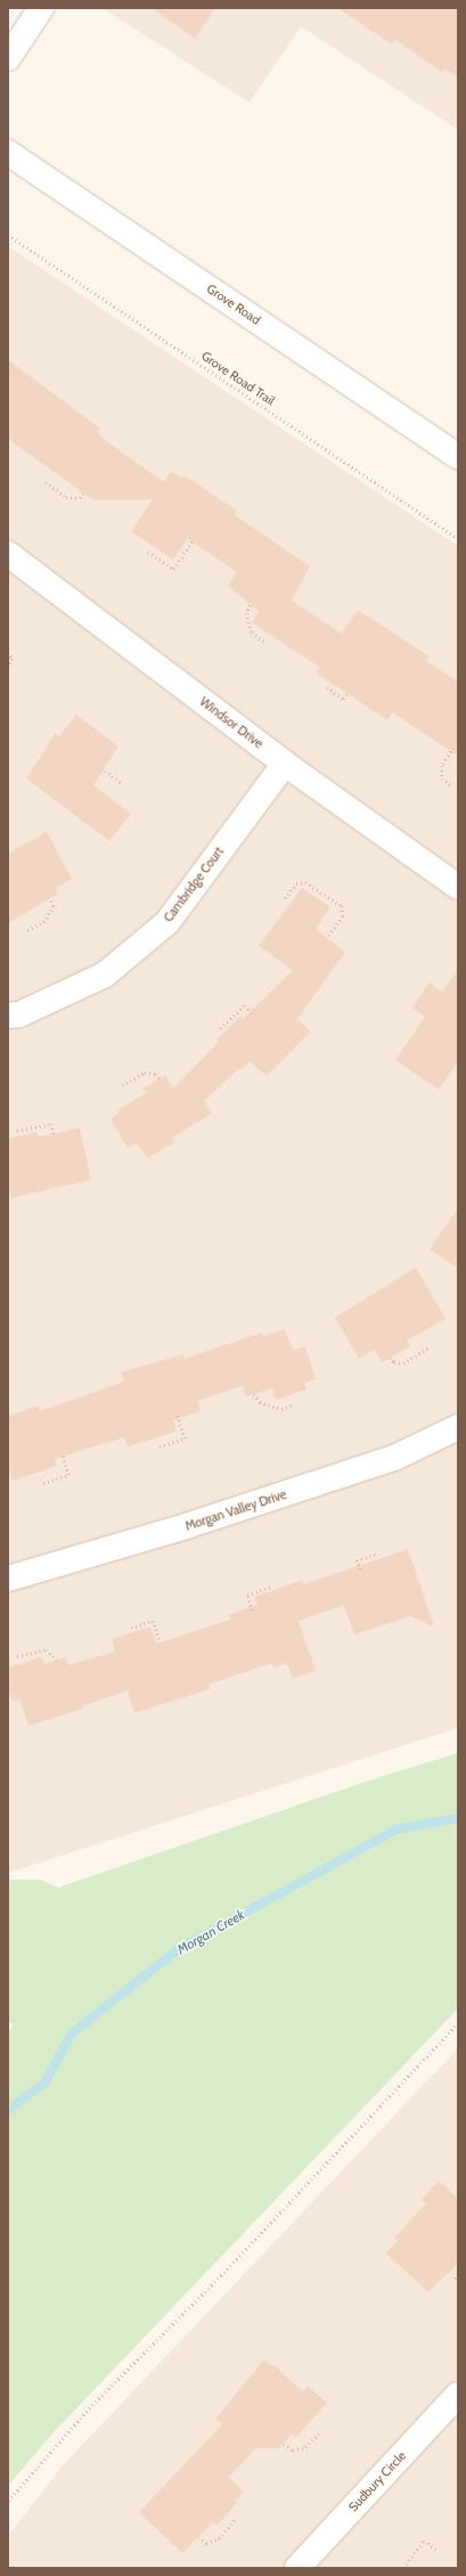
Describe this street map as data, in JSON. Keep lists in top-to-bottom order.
{
  "streets": {
    "street": [
      "Grove Road",
      "Windsor Drive",
      "Cambridge Court",
      "Morgan Valley Drive",
      "Sudbury Circle"
    ],
    "path": ["Grove Road Trail"]
  },
  "crossings": [
    ["Windsor Drive", "Cambridge Court"]
  ],
  "water": ["Morgan Creek"]
}
